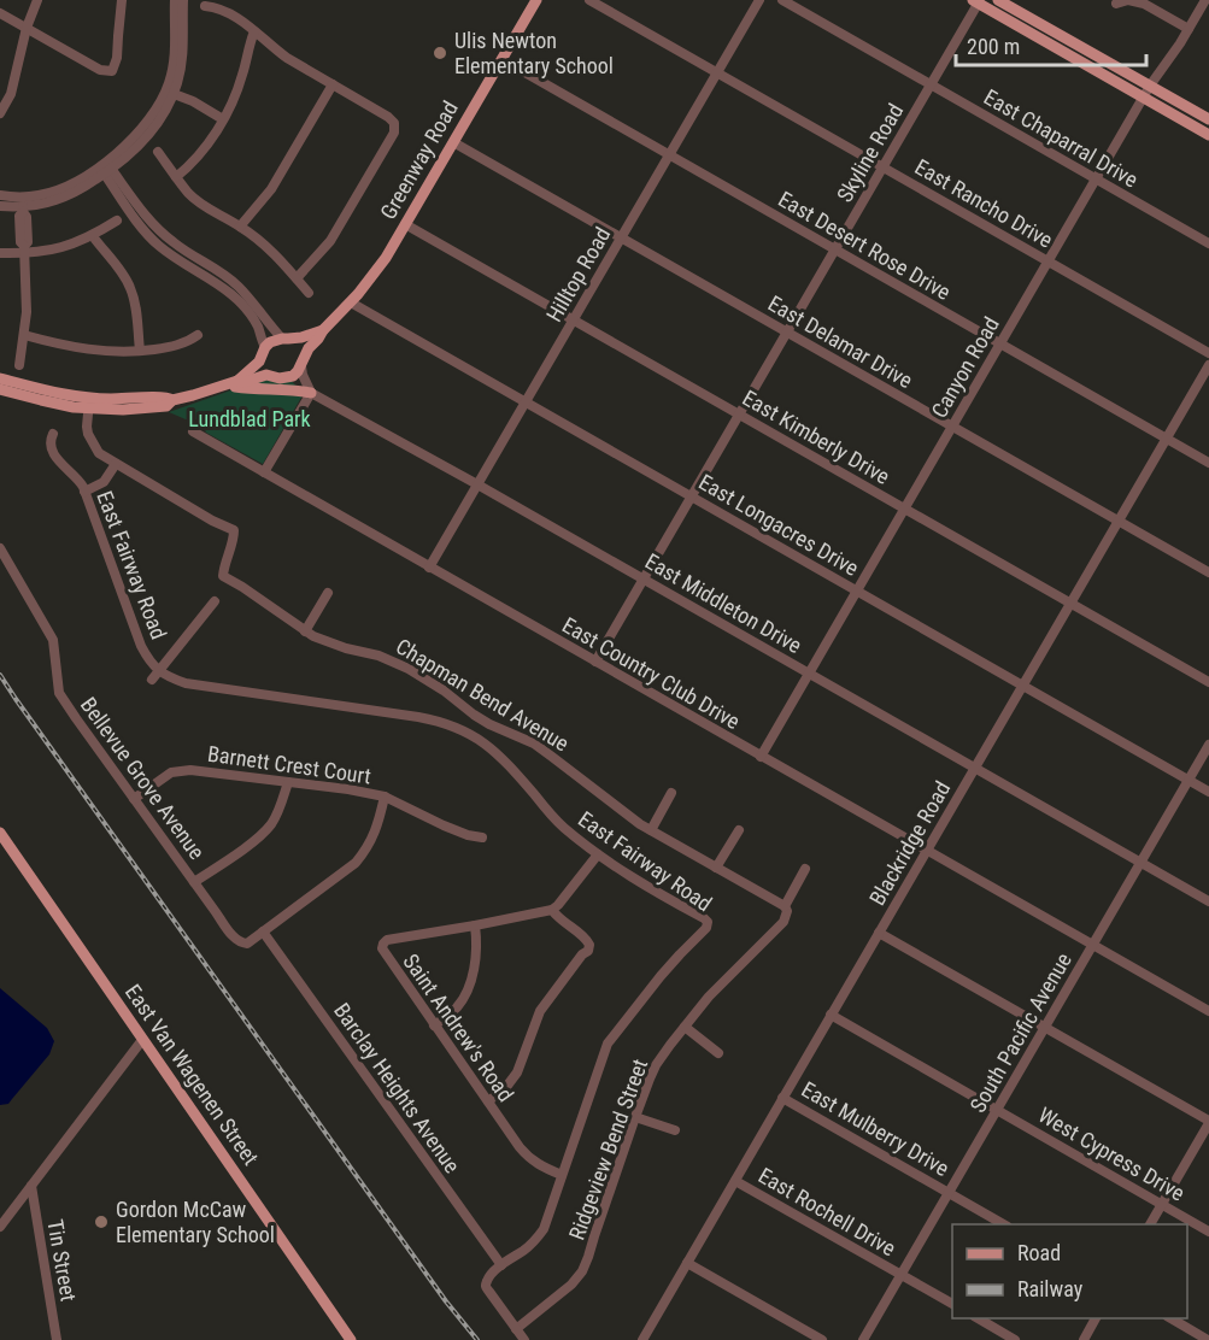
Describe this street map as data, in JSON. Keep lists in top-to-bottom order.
{
  "streets": {
    "main road": ["Greenway Road", "East Van Wagenen Street"],
    "street": [
      "East Chaparral Drive",
      "Skyline Road",
      "East Rancho Drive",
      "East Desert Rose Drive",
      "Hilltop Road",
      "East Delamar Drive",
      "Canyon Road",
      "East Kimberly Drive",
      "East Longacres Drive",
      "East Fairway Road",
      "East Middleton Drive",
      "East Country Club Drive",
      "Chapman Bend Avenue",
      "Barnett Crest Court",
      "Bellevue Grove Avenue",
      "Blackridge Road",
      "Saint Andrew's Road",
      "South Pacific Avenue",
      "Barclay Heights Avenue",
      "East Mulberry Drive",
      "Ridgeview Bend Street",
      "West Cypress Drive",
      "East Rochell Drive",
      "Tin Street"
    ]
  },
  "crossings": [
    ["East Chaparral Drive", "Skyline Road"],
    ["East Chaparral Drive", "Canyon Road"],
    ["Skyline Road", "East Rancho Drive"],
    ["Skyline Road", "East Desert Rose Drive"],
    ["Skyline Road", "East Delamar Drive"],
    ["Skyline Road", "East Kimberly Drive"],
    ["Skyline Road", "East Longacres Drive"],
    ["Skyline Road", "East Middleton Drive"],
    ["Skyline Road", "East Country Club Drive"],
    ["Greenway Road", "East Desert Rose Drive"],
    ["Greenway Road", "East Delamar Drive"],
    ["Greenway Road", "East Kimberly Drive"],
    ["Greenway Road", "East Longacres Drive"],
    ["East Rancho Drive", "Hilltop Road"],
    ["East Rancho Drive", "Canyon Road"],
    ["East Desert Rose Drive", "Hilltop Road"],
    ["East Desert Rose Drive", "Canyon Road"],
    ["East Desert Rose Drive", "Blackridge Road"],
    ["Hilltop Road", "East Delamar Drive"],
    ["Hilltop Road", "East Kimberly Drive"],
    ["Hilltop Road", "East Longacres Drive"],
    ["Hilltop Road", "East Middleton Drive"],
    ["Hilltop Road", "East Country Club Drive"],
    ["East Delamar Drive", "Canyon Road"],
    ["East Delamar Drive", "Blackridge Road"],
    ["Canyon Road", "East Kimberly Drive"],
    ["Canyon Road", "East Longacres Drive"],
    ["Canyon Road", "East Middleton Drive"],
    ["Canyon Road", "East Country Club Drive"],
    ["East Kimberly Drive", "Blackridge Road"],
    ["East Longacres Drive", "Blackridge Road"],
    ["East Longacres Drive", "South Pacific Avenue"],
    ["East Fairway Road", "Saint Andrew's Road"],
    ["East Fairway Road", "Barclay Heights Avenue"],
    ["East Middleton Drive", "Blackridge Road"],
    ["East Middleton Drive", "South Pacific Avenue"],
    ["East Country Club Drive", "Blackridge Road"],
    ["East Country Club Drive", "South Pacific Avenue"],
    ["Chapman Bend Avenue", "Ridgeview Bend Street"],
    ["Barnett Crest Court", "Bellevue Grove Avenue"],
    ["Bellevue Grove Avenue", "Barclay Heights Avenue"],
    ["Blackridge Road", "East Mulberry Drive"],
    ["Blackridge Road", "West Cypress Drive"],
    ["Blackridge Road", "East Rochell Drive"],
    ["South Pacific Avenue", "East Mulberry Drive"],
    ["South Pacific Avenue", "West Cypress Drive"],
    ["South Pacific Avenue", "East Rochell Drive"]
  ],
  "parks": ["Lundblad Park"],
  "places": ["Ulis Newton Elementary School", "Gordon McCaw Elementary School"],
  "legend": ["Road", "Railway"],
  "scale_bar": "200 m"
}
